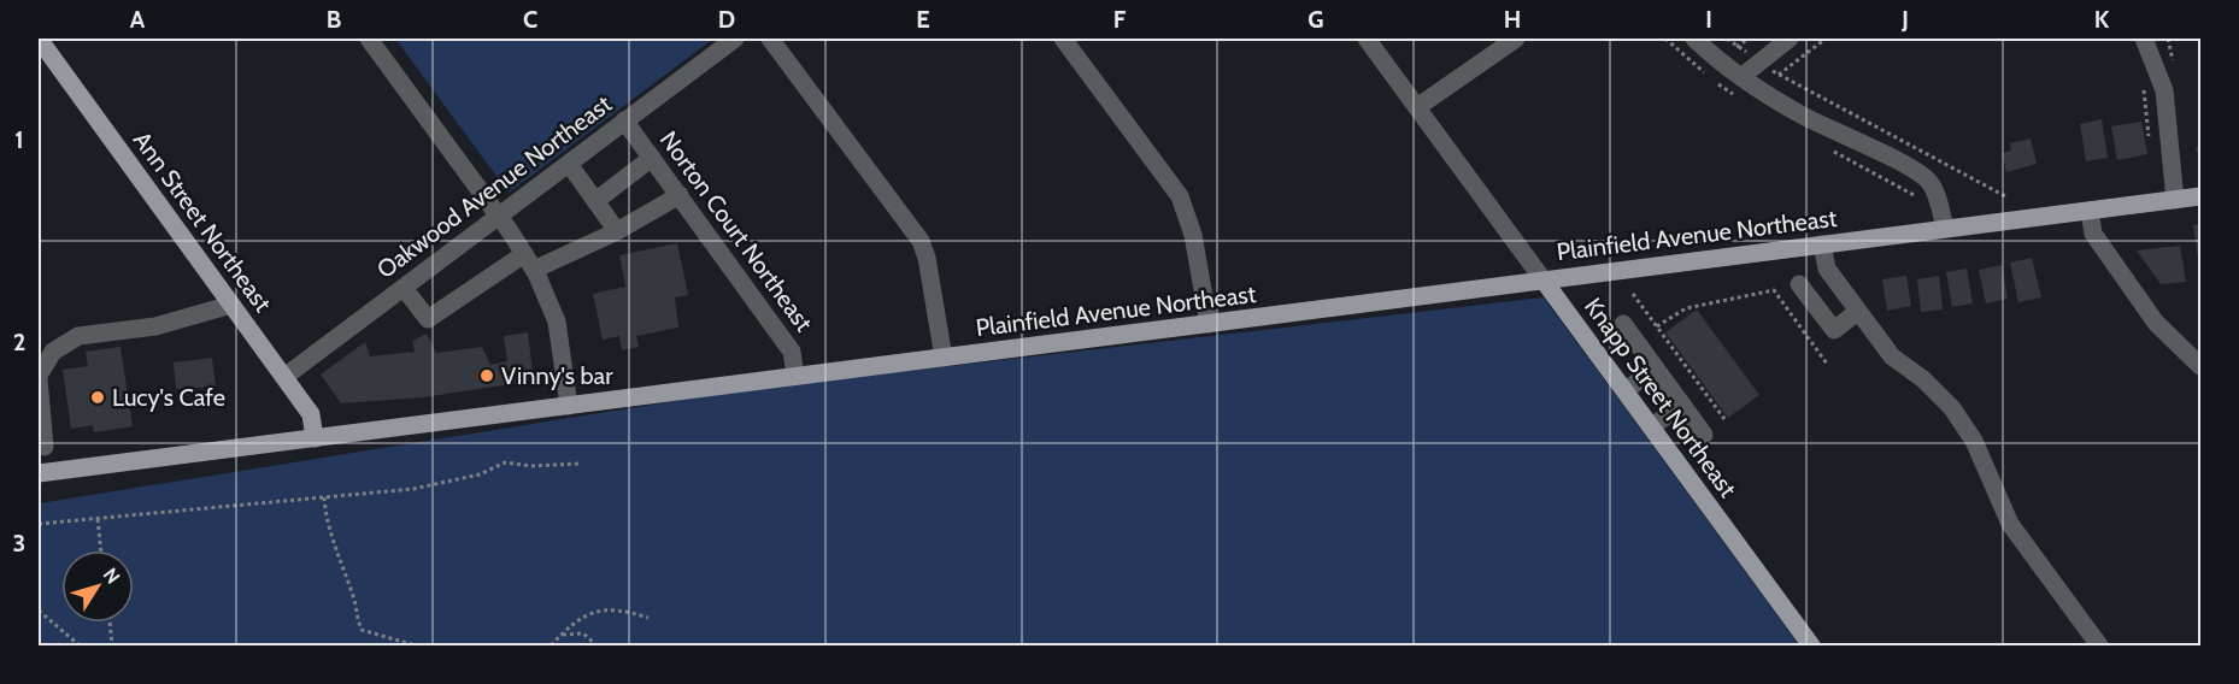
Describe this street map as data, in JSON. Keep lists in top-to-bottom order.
{
  "streets": {
    "main road": ["Ann Street Northeast", "Plainfield Avenue Northeast", "Knapp Street Northeast"],
    "street": ["Oakwood Avenue Northeast", "Norton Court Northeast"]
  },
  "crossings": [
    ["Oakwood Avenue Northeast", "Ann Street Northeast"],
    ["Oakwood Avenue Northeast", "Norton Court Northeast"],
    ["Ann Street Northeast", "Plainfield Avenue Northeast"],
    ["Norton Court Northeast", "Plainfield Avenue Northeast"],
    ["Plainfield Avenue Northeast", "Knapp Street Northeast"]
  ],
  "places": ["Vinny's bar", "Lucy's Cafe"],
  "north": "top right",
  "grid": {
    "columns": [
      "A",
      "B",
      "C",
      "D",
      "E",
      "F",
      "G",
      "H",
      "I",
      "J",
      "K"
    ],
    "rows": ["1", "2", "3"]
  }
}
